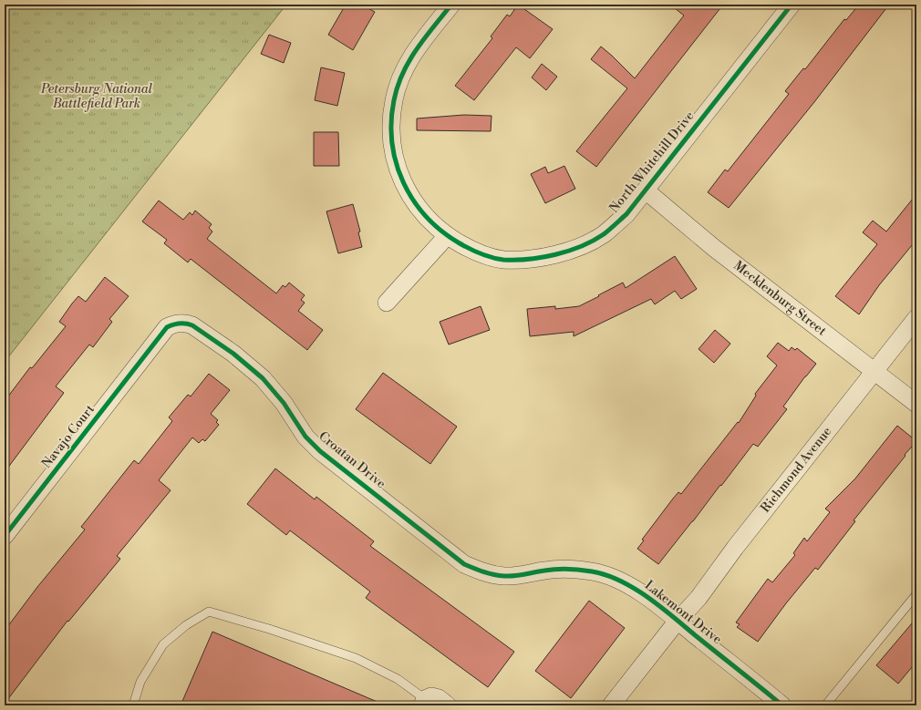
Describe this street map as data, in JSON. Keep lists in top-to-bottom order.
{
  "streets": {
    "street": [
      "North Whitehill Drive",
      "Mecklenburg Street",
      "Navajo Court",
      "Croatan Drive",
      "Richmond Avenue",
      "Lakemont Drive"
    ]
  },
  "crossings": [
    ["North Whitehill Drive", "Mecklenburg Street"],
    ["Mecklenburg Street", "Richmond Avenue"],
    ["Navajo Court", "Croatan Drive"],
    ["Croatan Drive", "Lakemont Drive"],
    ["Richmond Avenue", "Lakemont Drive"]
  ],
  "parks": ["Petersburg National Battlefield Park"]
}
